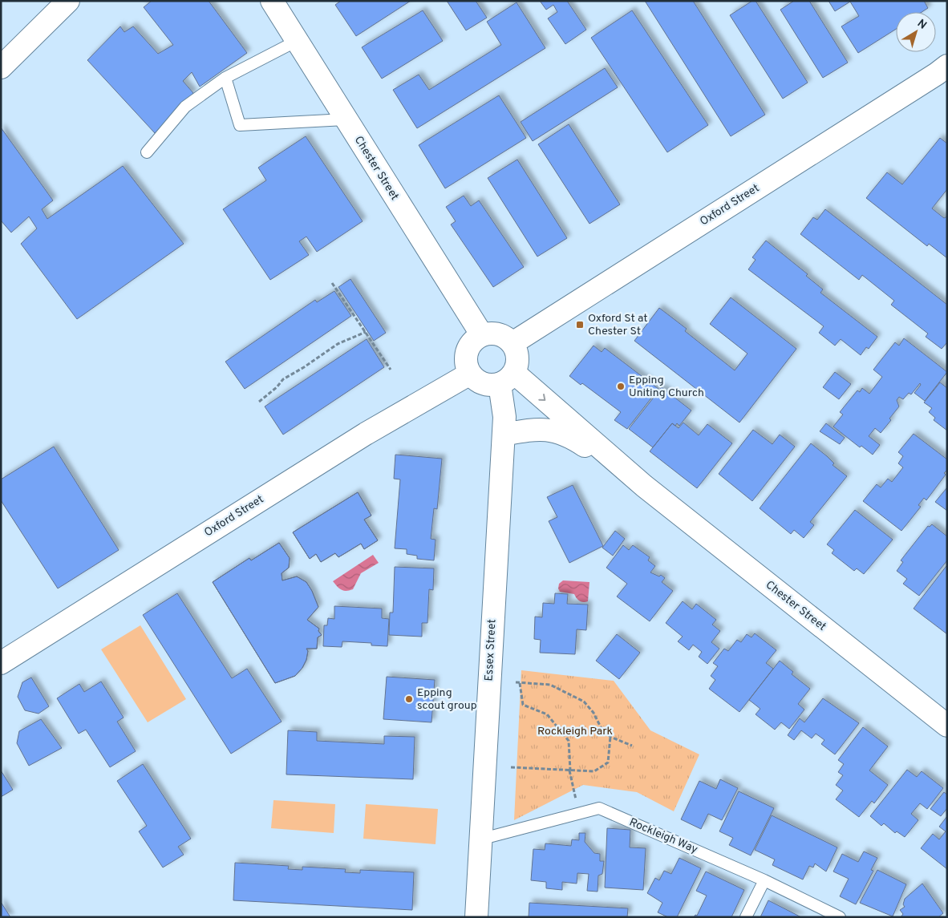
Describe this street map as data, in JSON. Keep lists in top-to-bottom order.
{
  "streets": {
    "street": ["Chester Street", "Oxford Street", "Essex Street"],
    "lane": ["Rockleigh Way"]
  },
  "crossings": [
    ["Chester Street", "Oxford Street"],
    ["Chester Street", "Essex Street"],
    ["Oxford Street", "Essex Street"],
    ["Essex Street", "Rockleigh Way"]
  ],
  "parks": ["Rockleigh Park"],
  "places": {
    "transit": ["Oxford St at Chester St"],
    "other": ["Epping Uniting Church", "Epping scout group"]
  },
  "north": "top right"
}
